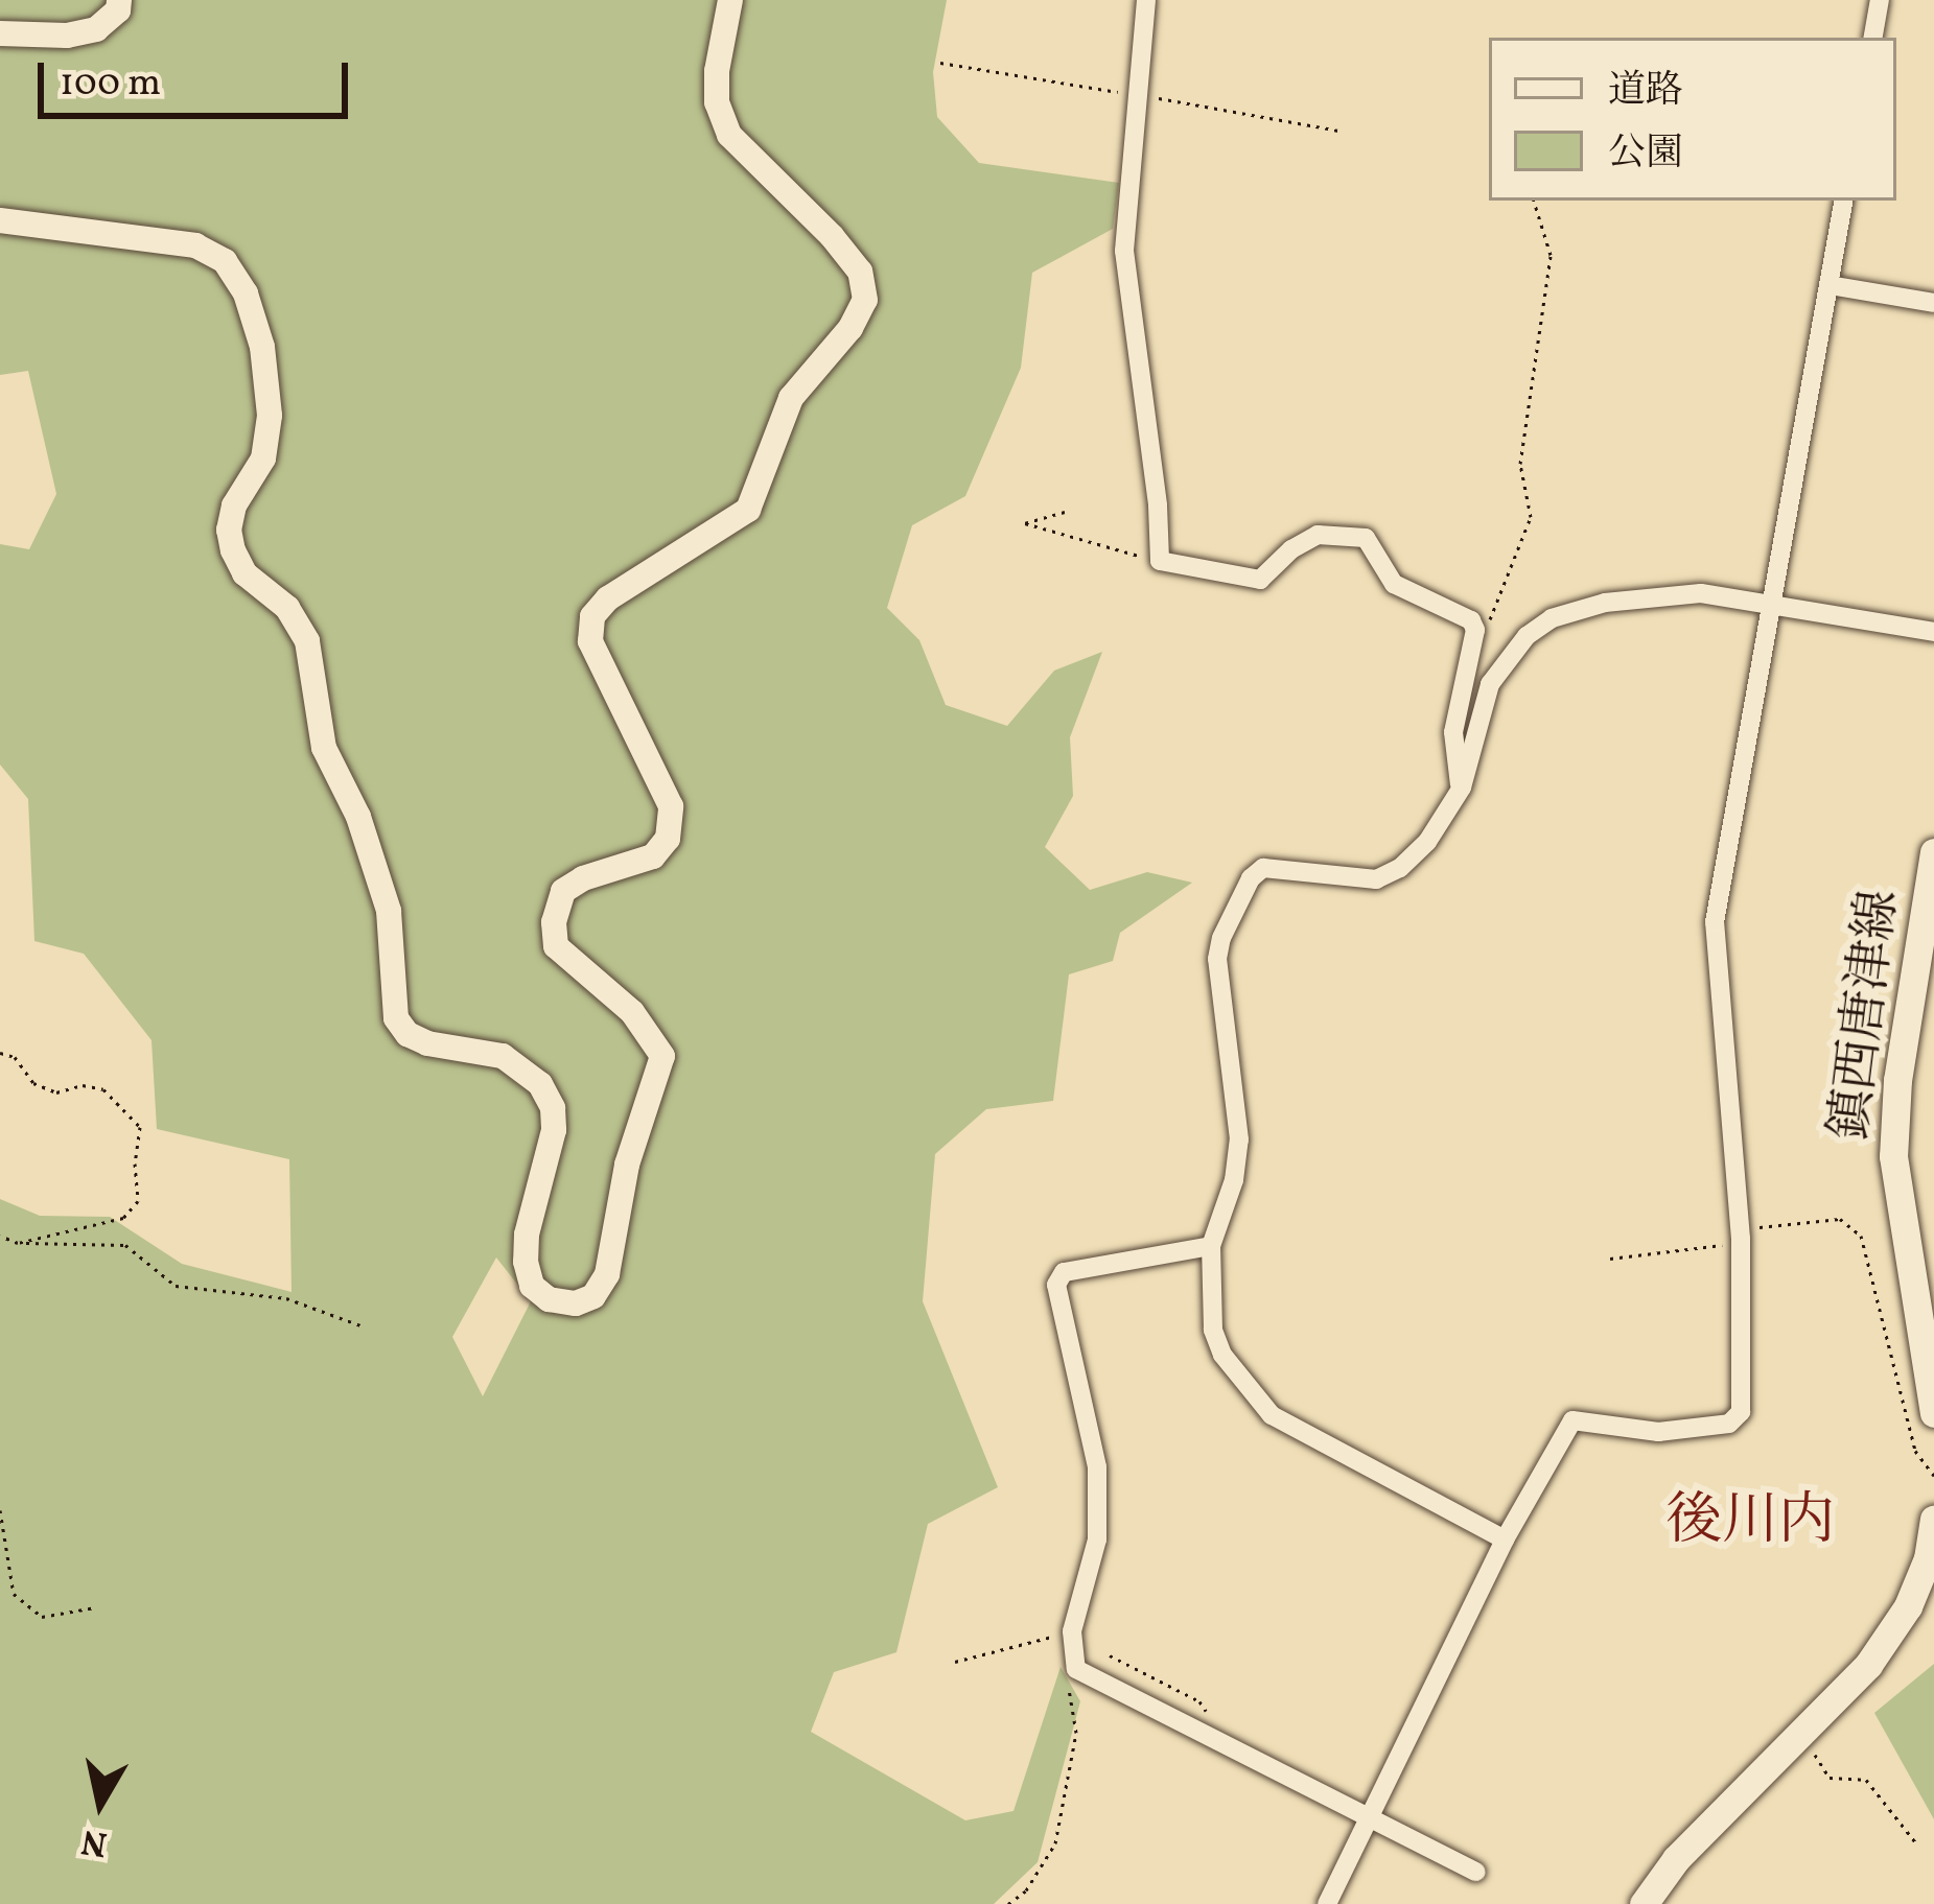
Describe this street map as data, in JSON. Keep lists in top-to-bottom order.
{
  "streets": {
    "main road": ["鎮西唐津線"]
  },
  "districts": ["後川内"],
  "legend": ["道路", "公園"],
  "scale_bar": "100 m",
  "north": "bottom"
}
